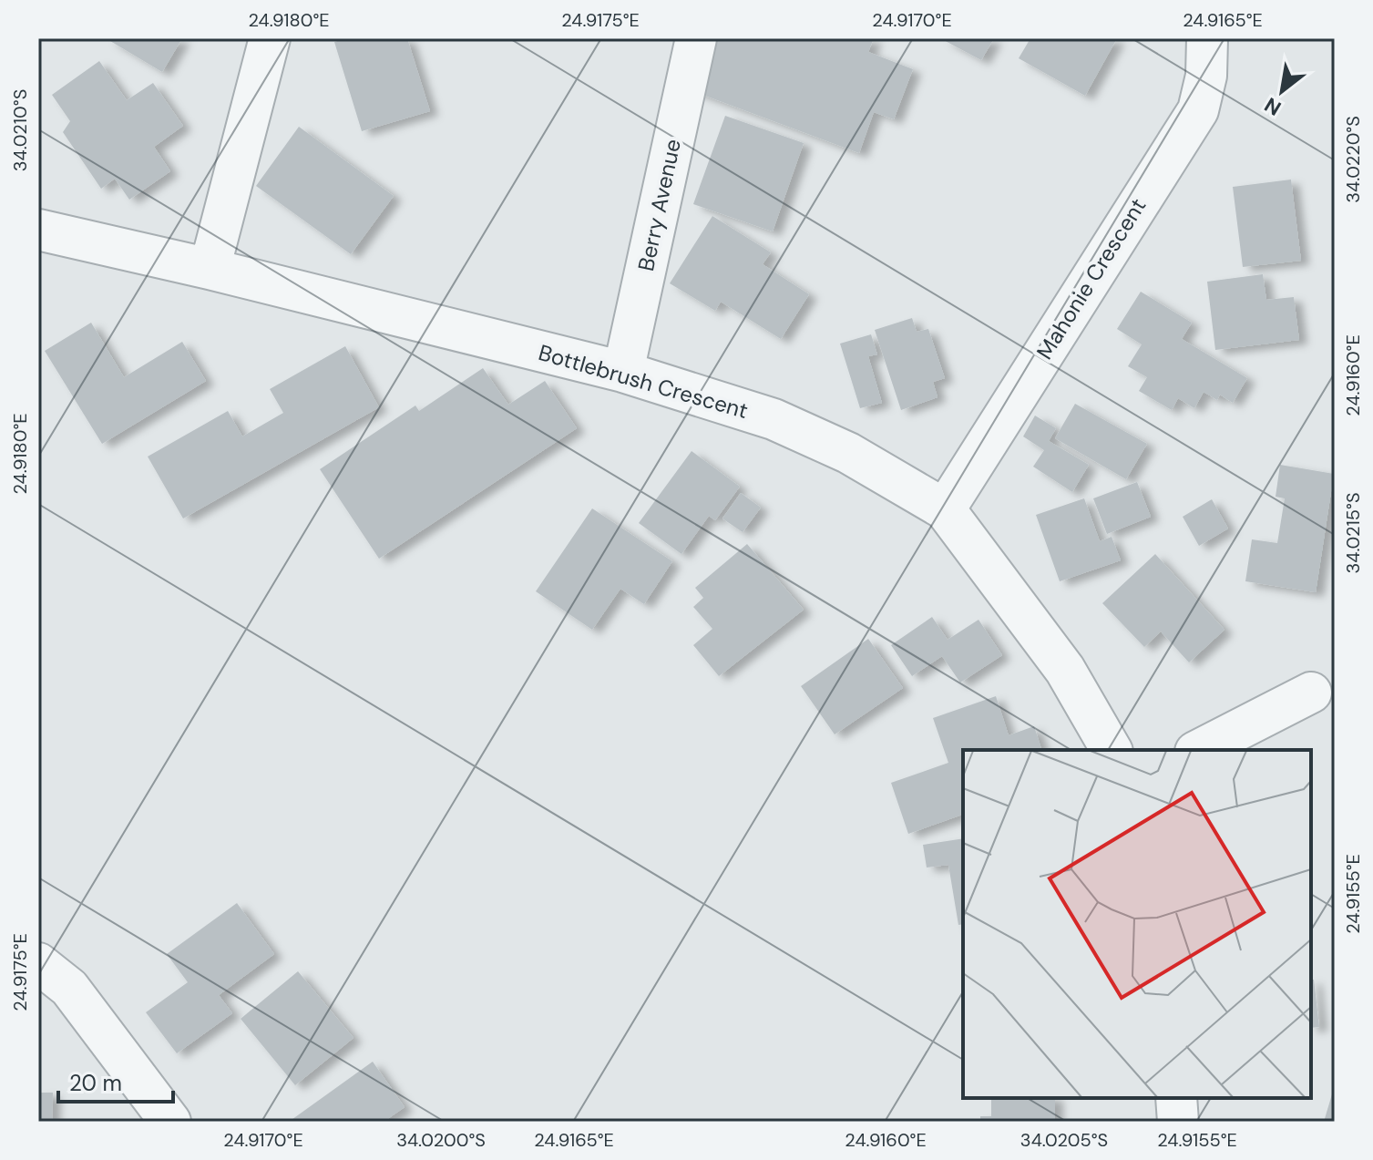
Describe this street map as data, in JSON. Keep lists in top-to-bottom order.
{
  "streets": {
    "street": ["Berry Avenue", "Mahonie Crescent", "Bottlebrush Crescent"]
  },
  "crossings": [
    ["Berry Avenue", "Bottlebrush Crescent"],
    ["Mahonie Crescent", "Bottlebrush Crescent"]
  ],
  "scale_bar": "20 m",
  "north": "bottom left",
  "coordinates": [
    "24.9180°E",
    "24.9175°E",
    "24.9170°E",
    "24.9165°E",
    "34.0210°S",
    "34.0220°S",
    "24.9160°E",
    "34.0215°S",
    "24.9155°E",
    "34.0200°S",
    "34.0205°S"
  ]
}
